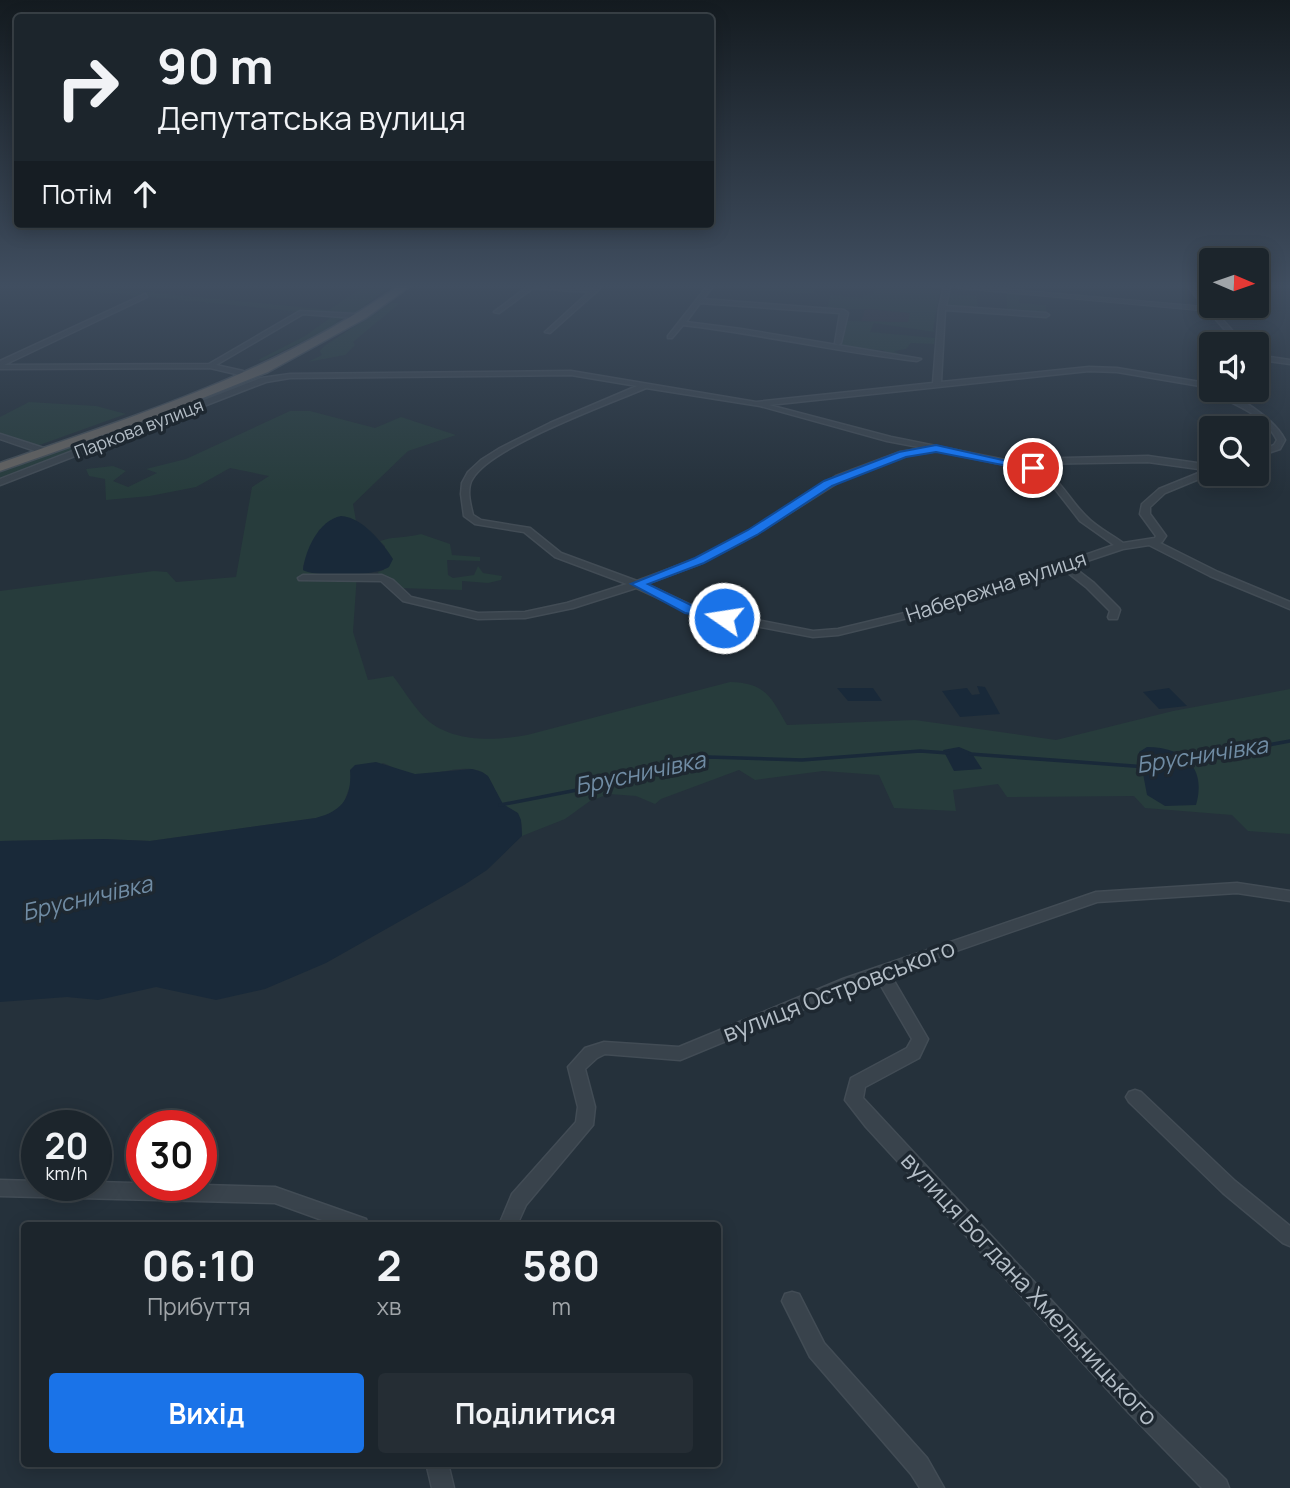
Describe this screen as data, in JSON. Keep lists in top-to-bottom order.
{
  "streets": {
    "street": [
      "Паркова вулиця",
      "Набережна вулиця",
      "вулиця Островського",
      "вулиця Богдана Хмельницького"
    ]
  },
  "crossings": [
    ["Паркова вулиця", "Набережна вулиця"],
    ["вулиця Островського", "вулиця Богдана Хмельницького"]
  ],
  "water": ["Брусничівка"],
  "north": "right",
  "page": {
    "turn": ["90 m", "Депутатська вулиця"],
    "then": "Потім",
    "speed": "20 km/h",
    "limit": "30",
    "eta": [
      "06:10",
      "Прибуття",
      "2",
      "хв",
      "580",
      "m"
    ],
    "buttons": ["Вихід", "Поділитися"]
  }
}
